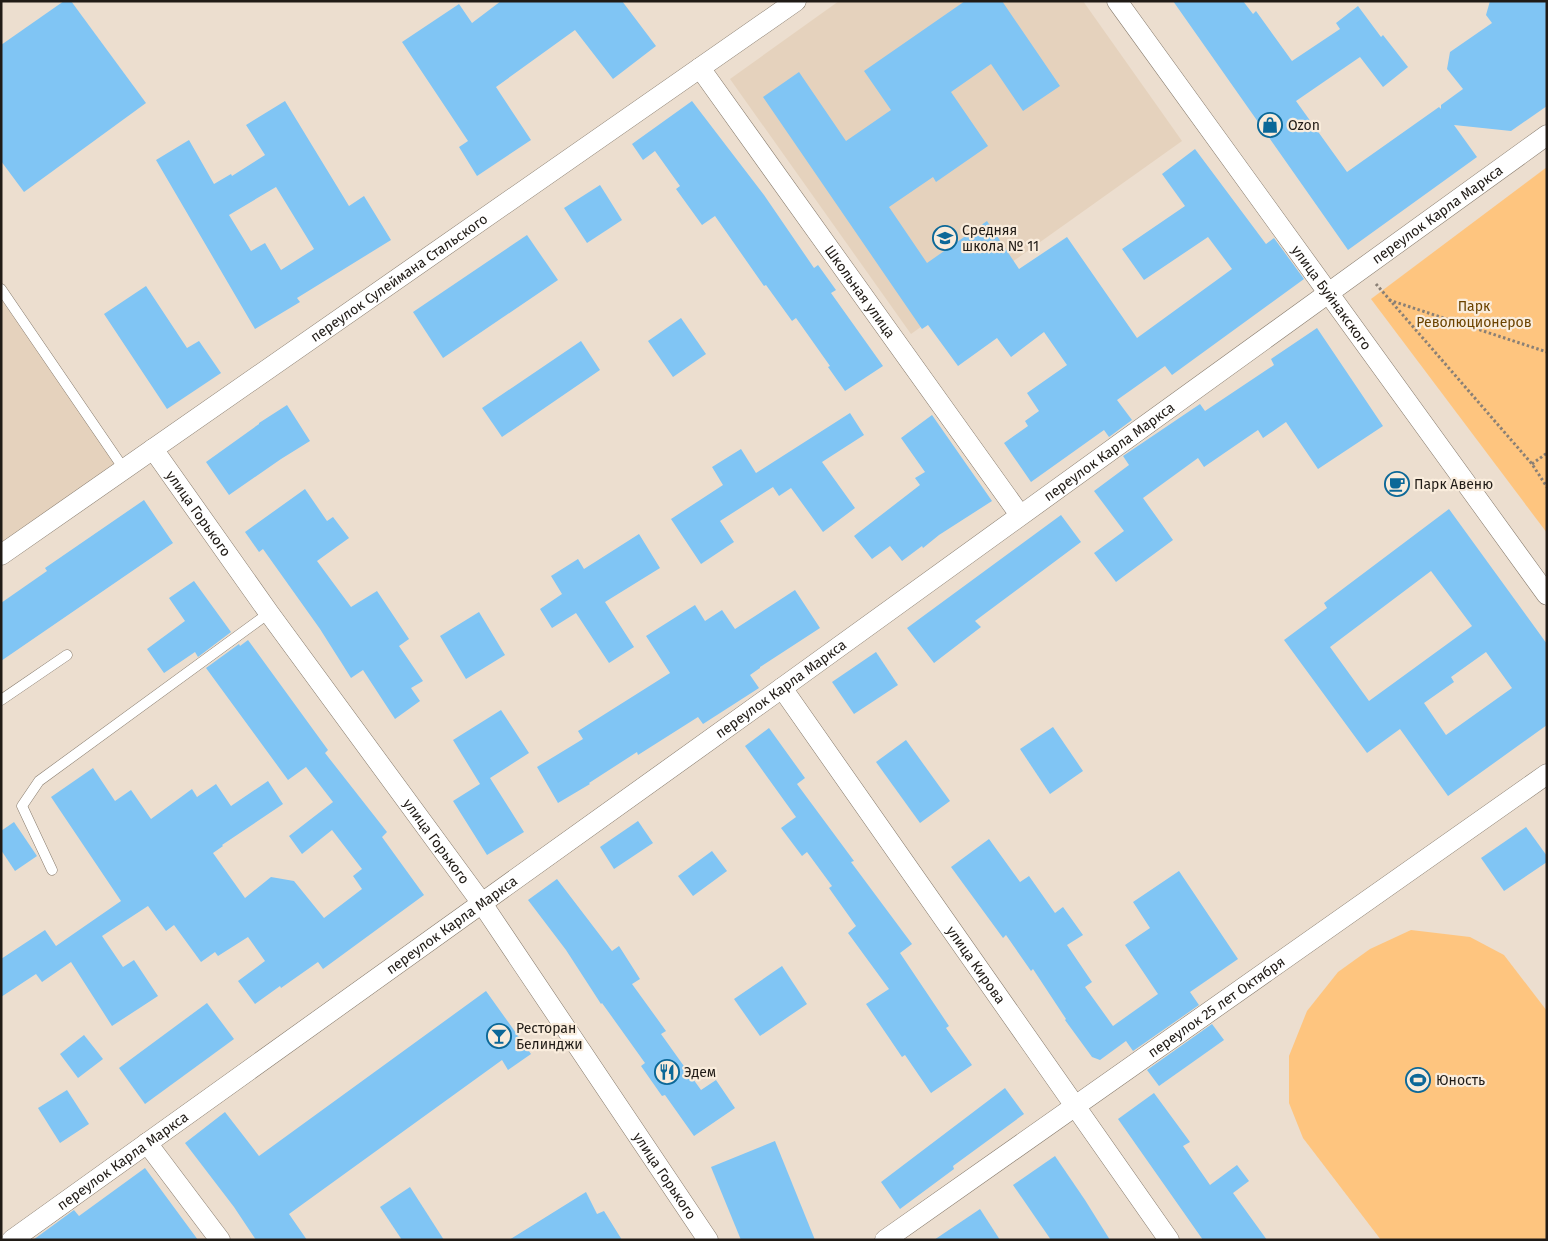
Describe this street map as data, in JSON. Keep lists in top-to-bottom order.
{
  "streets": {
    "street": [
      "переулок Карла Маркса",
      "переулок Сулеймана Стальского",
      "Школьная улица",
      "улица Буйнакского",
      "улица Горького",
      "улица Кирова",
      "переулок 25 лет Октября"
    ]
  },
  "crossings": [
    ["переулок Карла Маркса", "Школьная улица"],
    ["переулок Карла Маркса", "улица Буйнакского"],
    ["переулок Карла Маркса", "улица Горького"],
    ["переулок Карла Маркса", "улица Кирова"],
    ["переулок Сулеймана Стальского", "Школьная улица"],
    ["переулок Сулеймана Стальского", "улица Горького"],
    ["улица Кирова", "переулок 25 лет Октября"]
  ],
  "parks": ["Парк Революционеров"],
  "places": {
    "shop": ["Ozon"],
    "school or university": ["Средняя школа № 11"],
    "cafe": ["Парк Авеню"],
    "bar": ["Ресторан Белинджи"],
    "restaurant": ["Эдем"],
    "sports": ["Юность"]
  }
}
